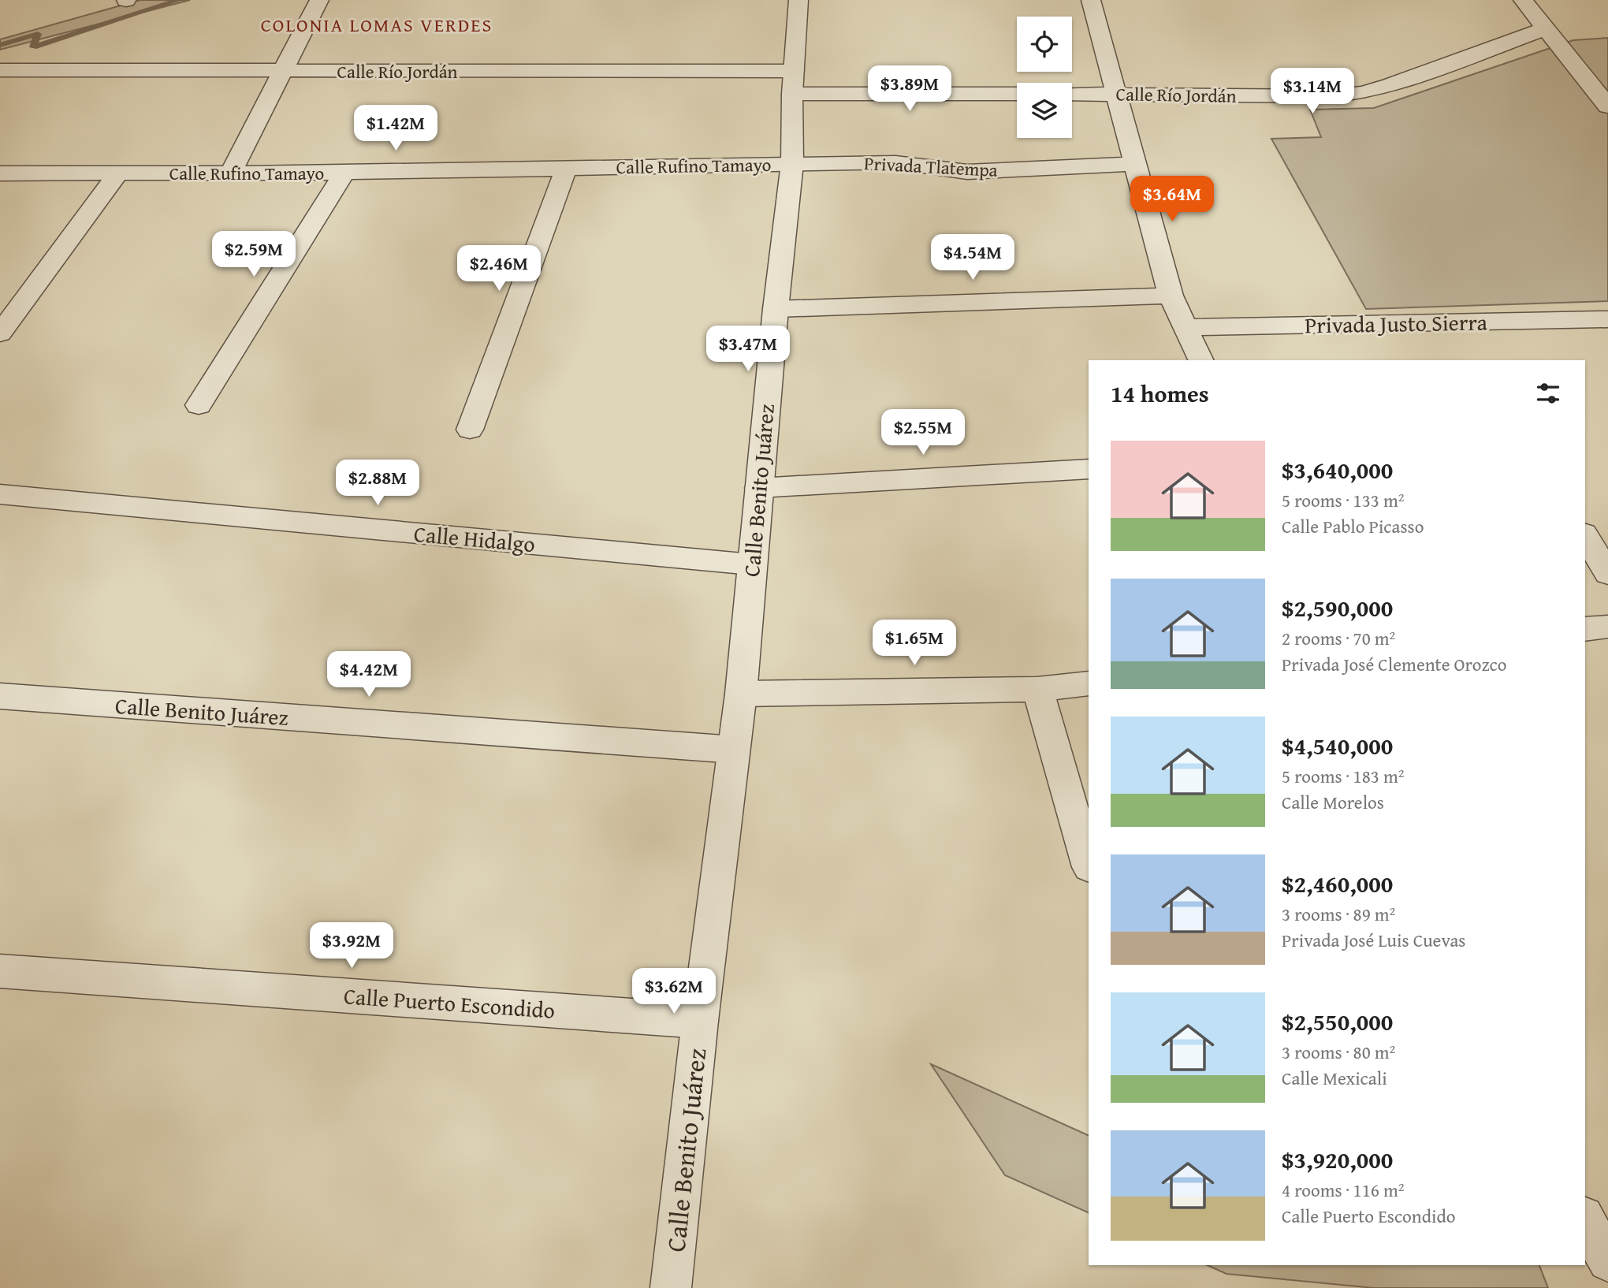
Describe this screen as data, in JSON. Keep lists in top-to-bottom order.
{
  "streets": {
    "street": [
      "Calle Río Jordán",
      "Calle Rufino Tamayo",
      "Privada Tlatempa",
      "Privada Justo Sierra",
      "Calle Benito Juárez",
      "Calle Hidalgo",
      "Calle Puerto Escondido"
    ]
  },
  "crossings": [
    ["Calle Río Jordán", "Calle Benito Juárez"],
    ["Calle Rufino Tamayo", "Privada Tlatempa"],
    ["Calle Rufino Tamayo", "Calle Benito Juárez"],
    ["Privada Tlatempa", "Calle Benito Juárez"],
    ["Calle Benito Juárez", "Calle Hidalgo"],
    ["Calle Benito Juárez", "Calle Puerto Escondido"]
  ],
  "districts": ["COLONIA LOMAS VERDES"],
  "page": {
    "price": [
      "$3.89M",
      "$3.14M",
      "$1.42M",
      "$3.64M",
      "$2.59M",
      "$4.54M",
      "$2.46M",
      "$3.47M",
      "$2.55M",
      "$2.88M",
      "$1.65M",
      "$4.42M",
      "$3.92M",
      "$3.62M"
    ],
    "heading": "14 homes",
    "list": [
      {
        "name": "$3,640,000",
        "note": "5 rooms · 133 m² · Calle Pablo Picasso"
      },
      {
        "name": "$2,590,000",
        "note": "2 rooms · 70 m² · Privada José Clemente Orozco"
      },
      {
        "name": "$4,540,000",
        "note": "5 rooms · 183 m² · Calle Morelos"
      },
      {
        "name": "$2,460,000",
        "note": "3 rooms · 89 m² · Privada José Luis Cuevas"
      },
      {
        "name": "$2,550,000",
        "note": "3 rooms · 80 m² · Calle Mexicali"
      },
      {
        "name": "$3,920,000",
        "note": "4 rooms · 116 m² · Calle Puerto Escondido"
      }
    ]
  }
}
